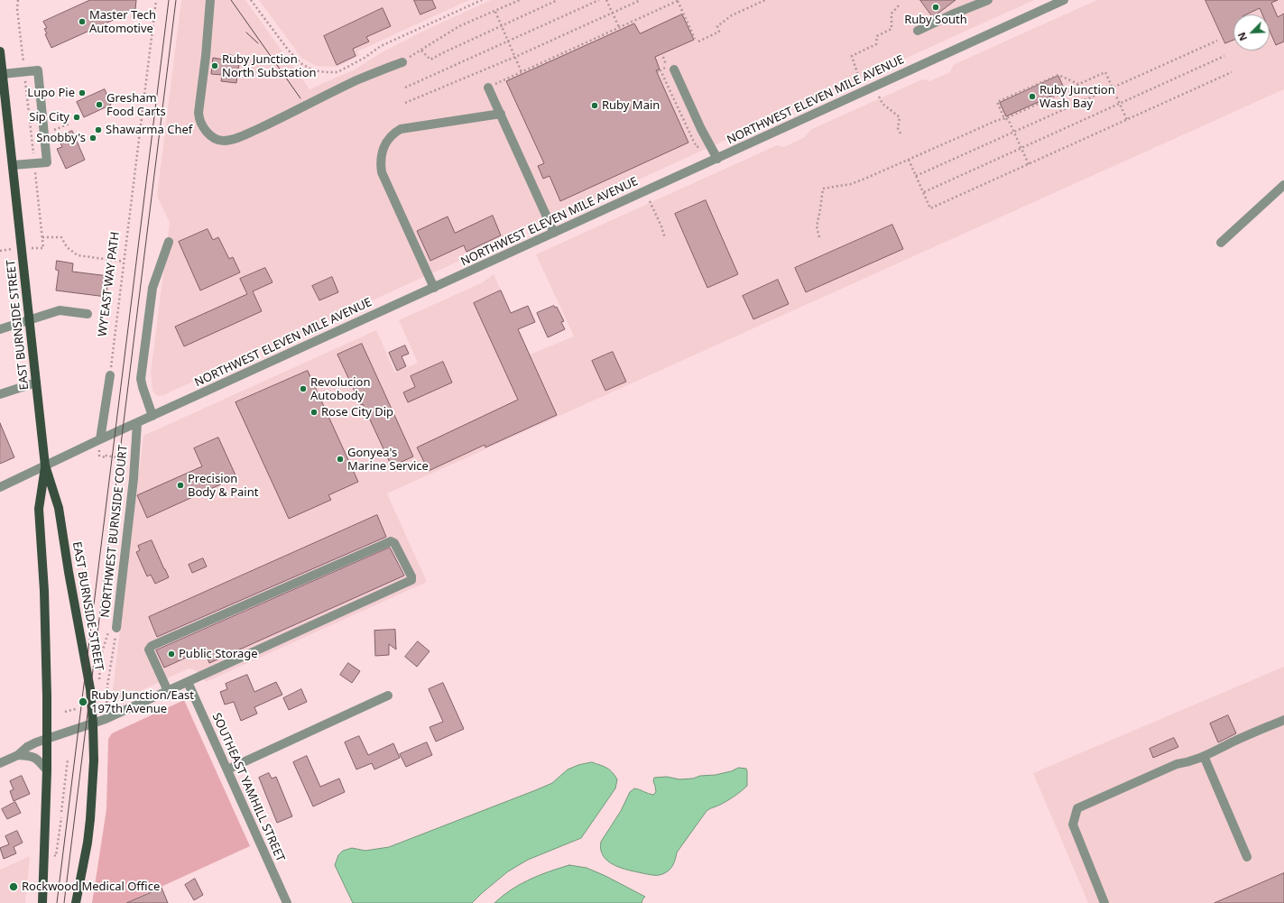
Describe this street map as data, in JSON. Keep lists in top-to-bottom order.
{
  "streets": {
    "main road": ["EAST BURNSIDE STREET"],
    "street": ["NORTHWEST ELEVEN MILE AVENUE", "NORTHWEST BURNSIDE COURT", "SOUTHEAST YAMHILL STREET"],
    "path": ["WY'EAST WAY PATH"]
  },
  "crossings": [
    ["NORTHWEST ELEVEN MILE AVENUE", "EAST BURNSIDE STREET"],
    ["NORTHWEST ELEVEN MILE AVENUE", "NORTHWEST BURNSIDE COURT"]
  ],
  "places": [
    "Ruby South",
    "Master Tech Automotive",
    "Ruby Junction North Substation",
    "Lupo Pie",
    "Ruby Junction Wash Bay",
    "Gresham Food Carts",
    "Ruby Main",
    "Sip City",
    "Shawarma Chef",
    "Snobby's",
    "Revolucion Autobody",
    "Rose City Dip",
    "Gonyea's Marine Service",
    "Precision Body & Paint",
    "Public Storage",
    "Ruby Junction/East 197th Avenue",
    "Rockwood Medical Office"
  ],
  "north": "bottom left"
}
